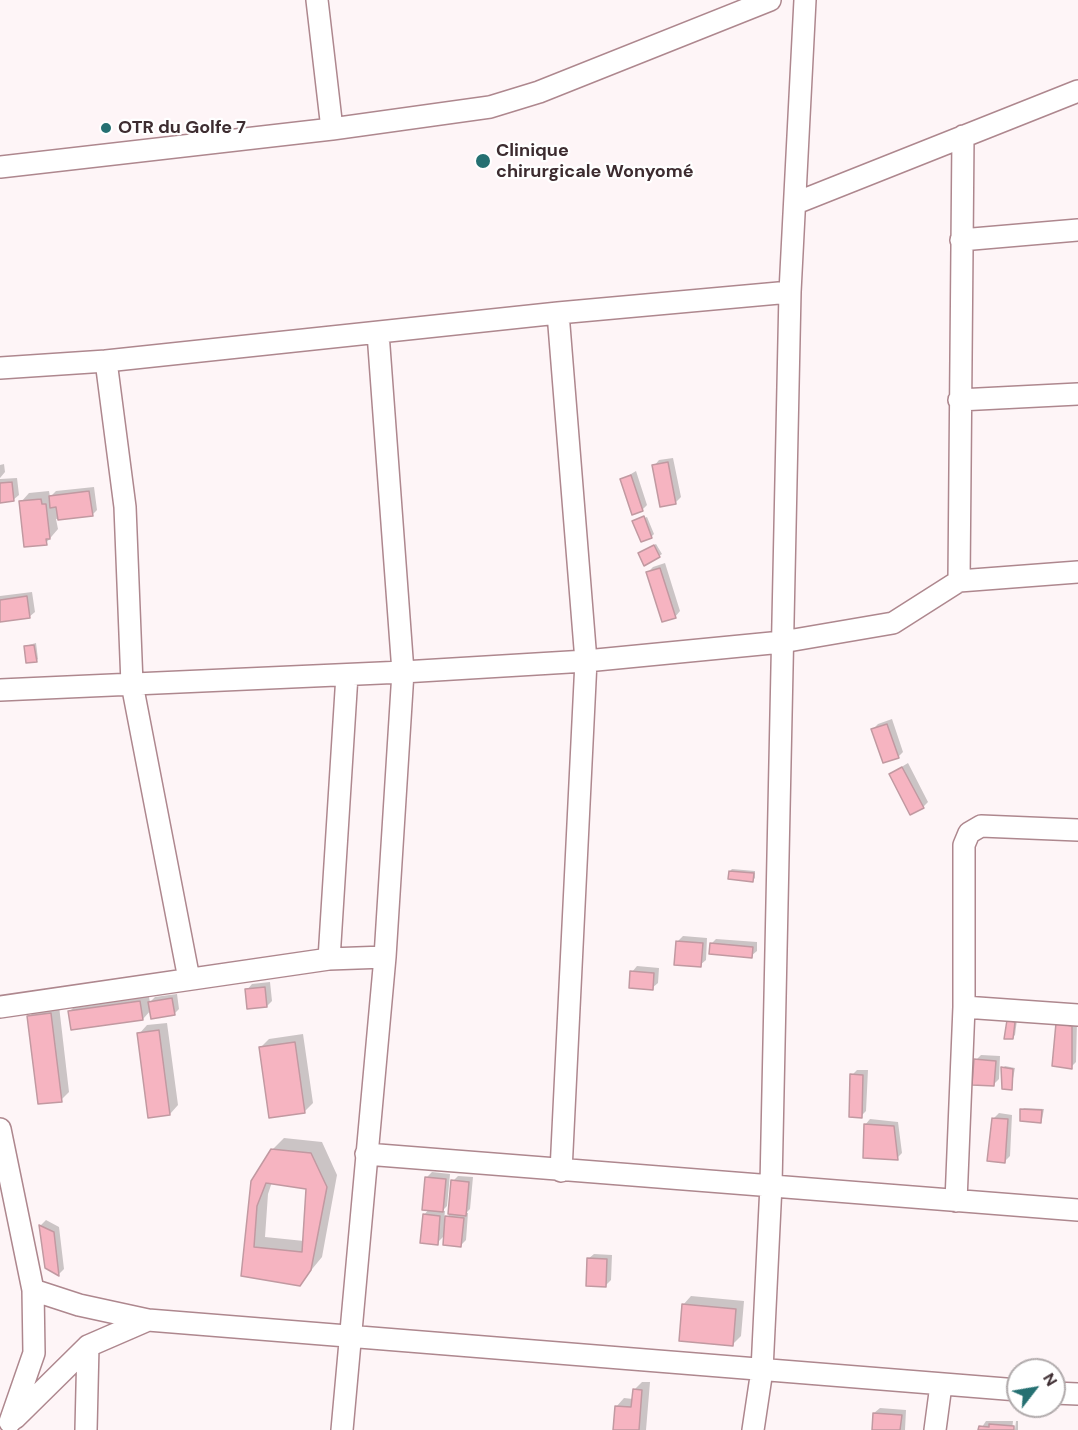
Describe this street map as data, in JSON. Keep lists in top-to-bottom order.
{
  "places": ["OTR du Golfe 7", "Clinique chirurgicale Wonyomé"],
  "north": "top right"
}
